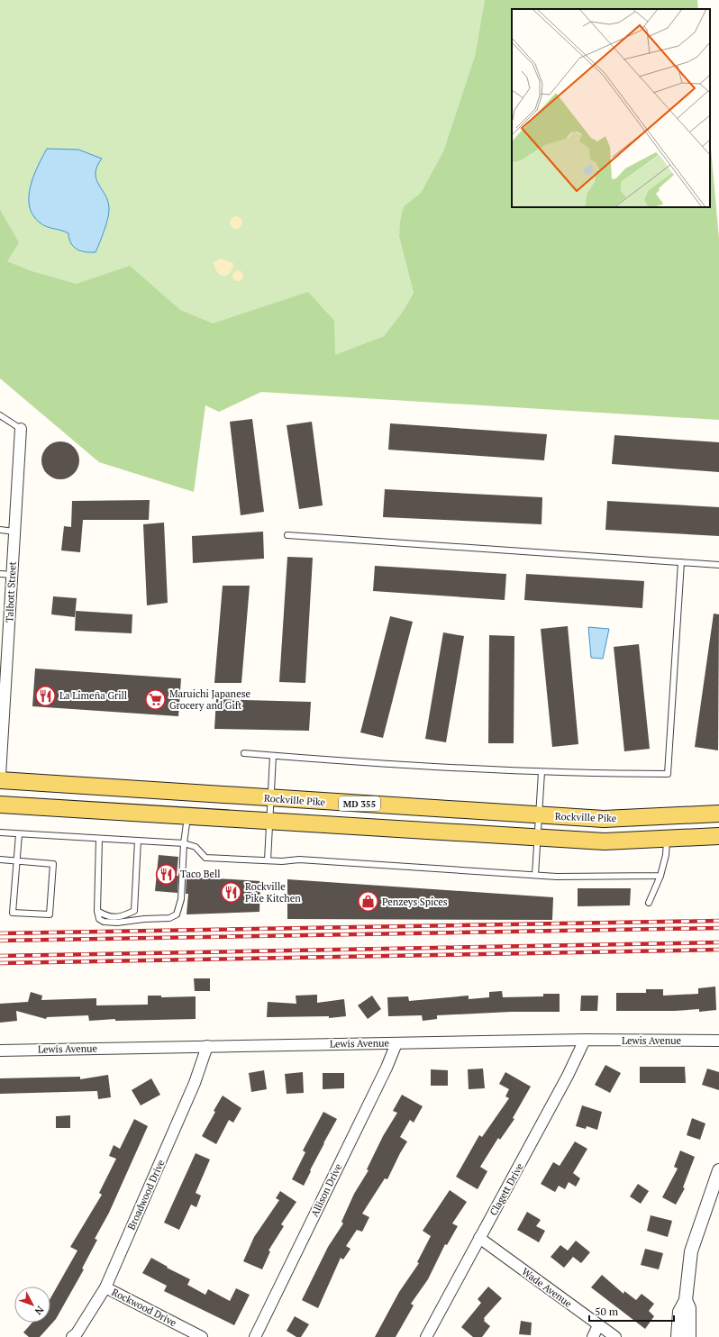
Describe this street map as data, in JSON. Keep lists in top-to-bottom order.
{
  "streets": {
    "main road": ["Rockville Pike", "MD 355"],
    "street": [
      "Talbott Street",
      "Lewis Avenue",
      "Clagett Drive",
      "Allison Drive",
      "Broadwood Drive",
      "Wade Avenue",
      "Rockwood Drive"
    ]
  },
  "crossings": [
    ["Lewis Avenue", "Clagett Drive"],
    ["Lewis Avenue", "Allison Drive"],
    ["Lewis Avenue", "Broadwood Drive"],
    ["Clagett Drive", "Wade Avenue"],
    ["Broadwood Drive", "Rockwood Drive"]
  ],
  "places": {
    "restaurant": ["La Limeña Grill", "Taco Bell", "Rockville Pike Kitchen"],
    "supermarket": ["Maruichi Japanese Grocery and Gift"],
    "shop": ["Penzeys Spices"]
  },
  "scale_bar": "50 m",
  "north": "bottom right"
}
